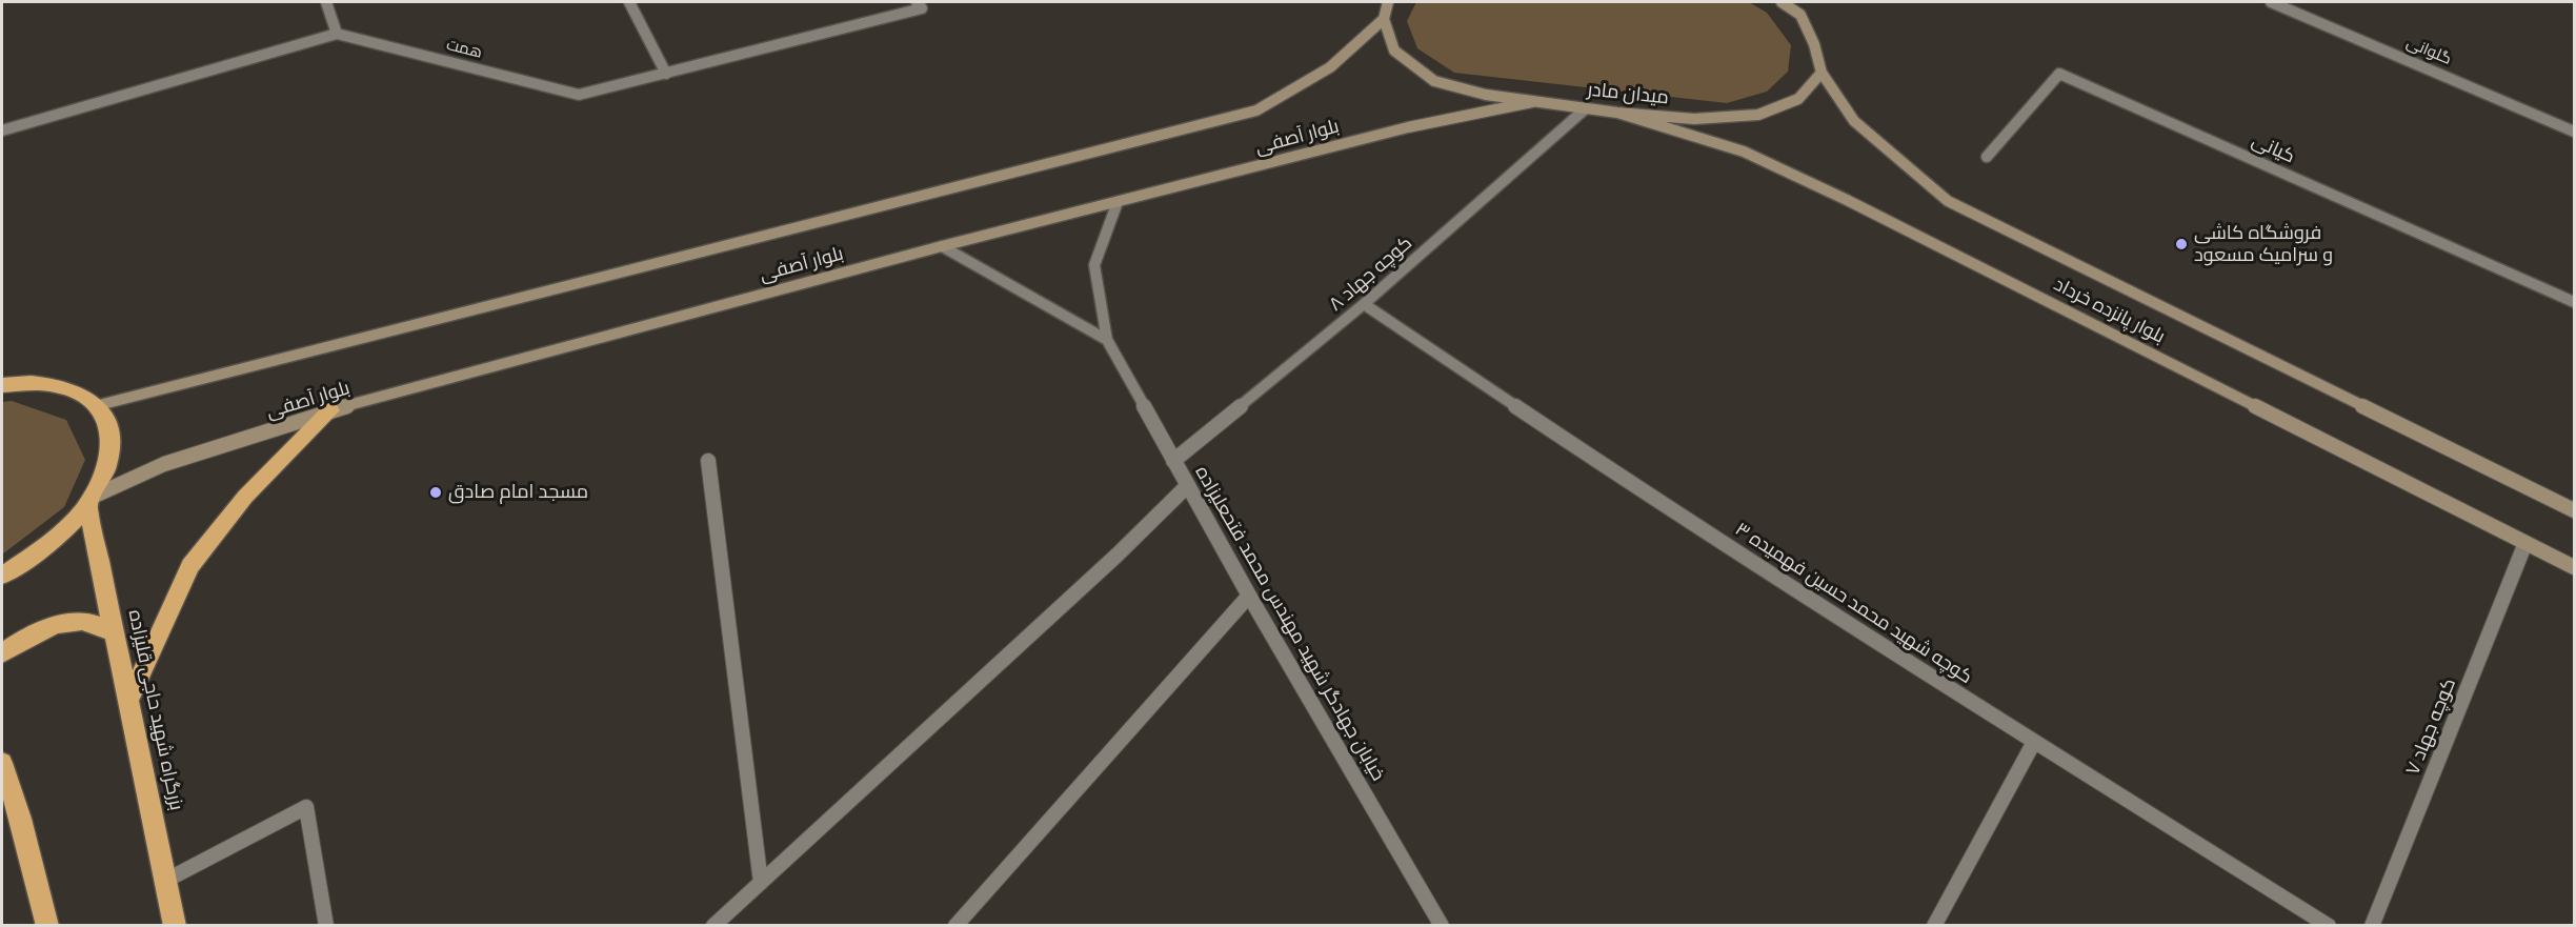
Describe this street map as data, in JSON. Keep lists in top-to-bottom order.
{
  "streets": {
    "highway": ["بزرگراه شهید حاجی قلیزاده"],
    "main road": ["میدان مادر", "بلوار آصفی", "بلوار پانزده خرداد"],
    "street": [
      "همت",
      "گلوانی",
      "کیانی",
      "کوچه جهاد ۸",
      "کوچه شهید محمد حسین فهمیده ۳",
      "خیابان جهادگر شهید مهندس محمد فتحعلیزاده",
      "کوچه جهاد ۷"
    ]
  },
  "crossings": [
    ["میدان مادر", "بلوار آصفی"],
    ["میدان مادر", "کوچه جهاد ۸"],
    ["میدان مادر", "بلوار پانزده خرداد"],
    ["بلوار آصفی", "خیابان جهادگر شهید مهندس محمد فتحعلیزاده"],
    ["بلوار آصفی", "بزرگراه شهید حاجی قلیزاده"],
    ["کوچه جهاد ۸", "کوچه شهید محمد حسین فهمیده ۳"],
    ["کوچه جهاد ۸", "خیابان جهادگر شهید مهندس محمد فتحعلیزاده"],
    ["بلوار پانزده خرداد", "کوچه جهاد ۷"]
  ],
  "places": ["فروشگاه کاشی و سرامیک مسعود", "مسجد امام صادق"]
}
